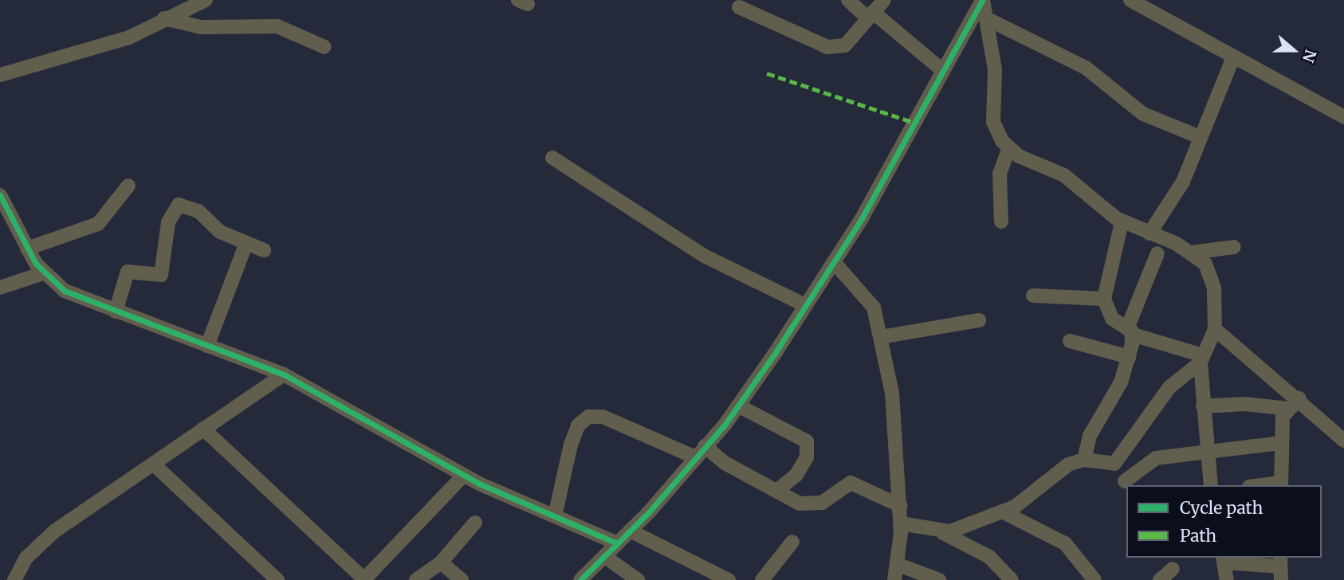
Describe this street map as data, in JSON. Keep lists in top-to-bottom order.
{
  "legend": ["Cycle path", "Path"],
  "north": "right"
}
